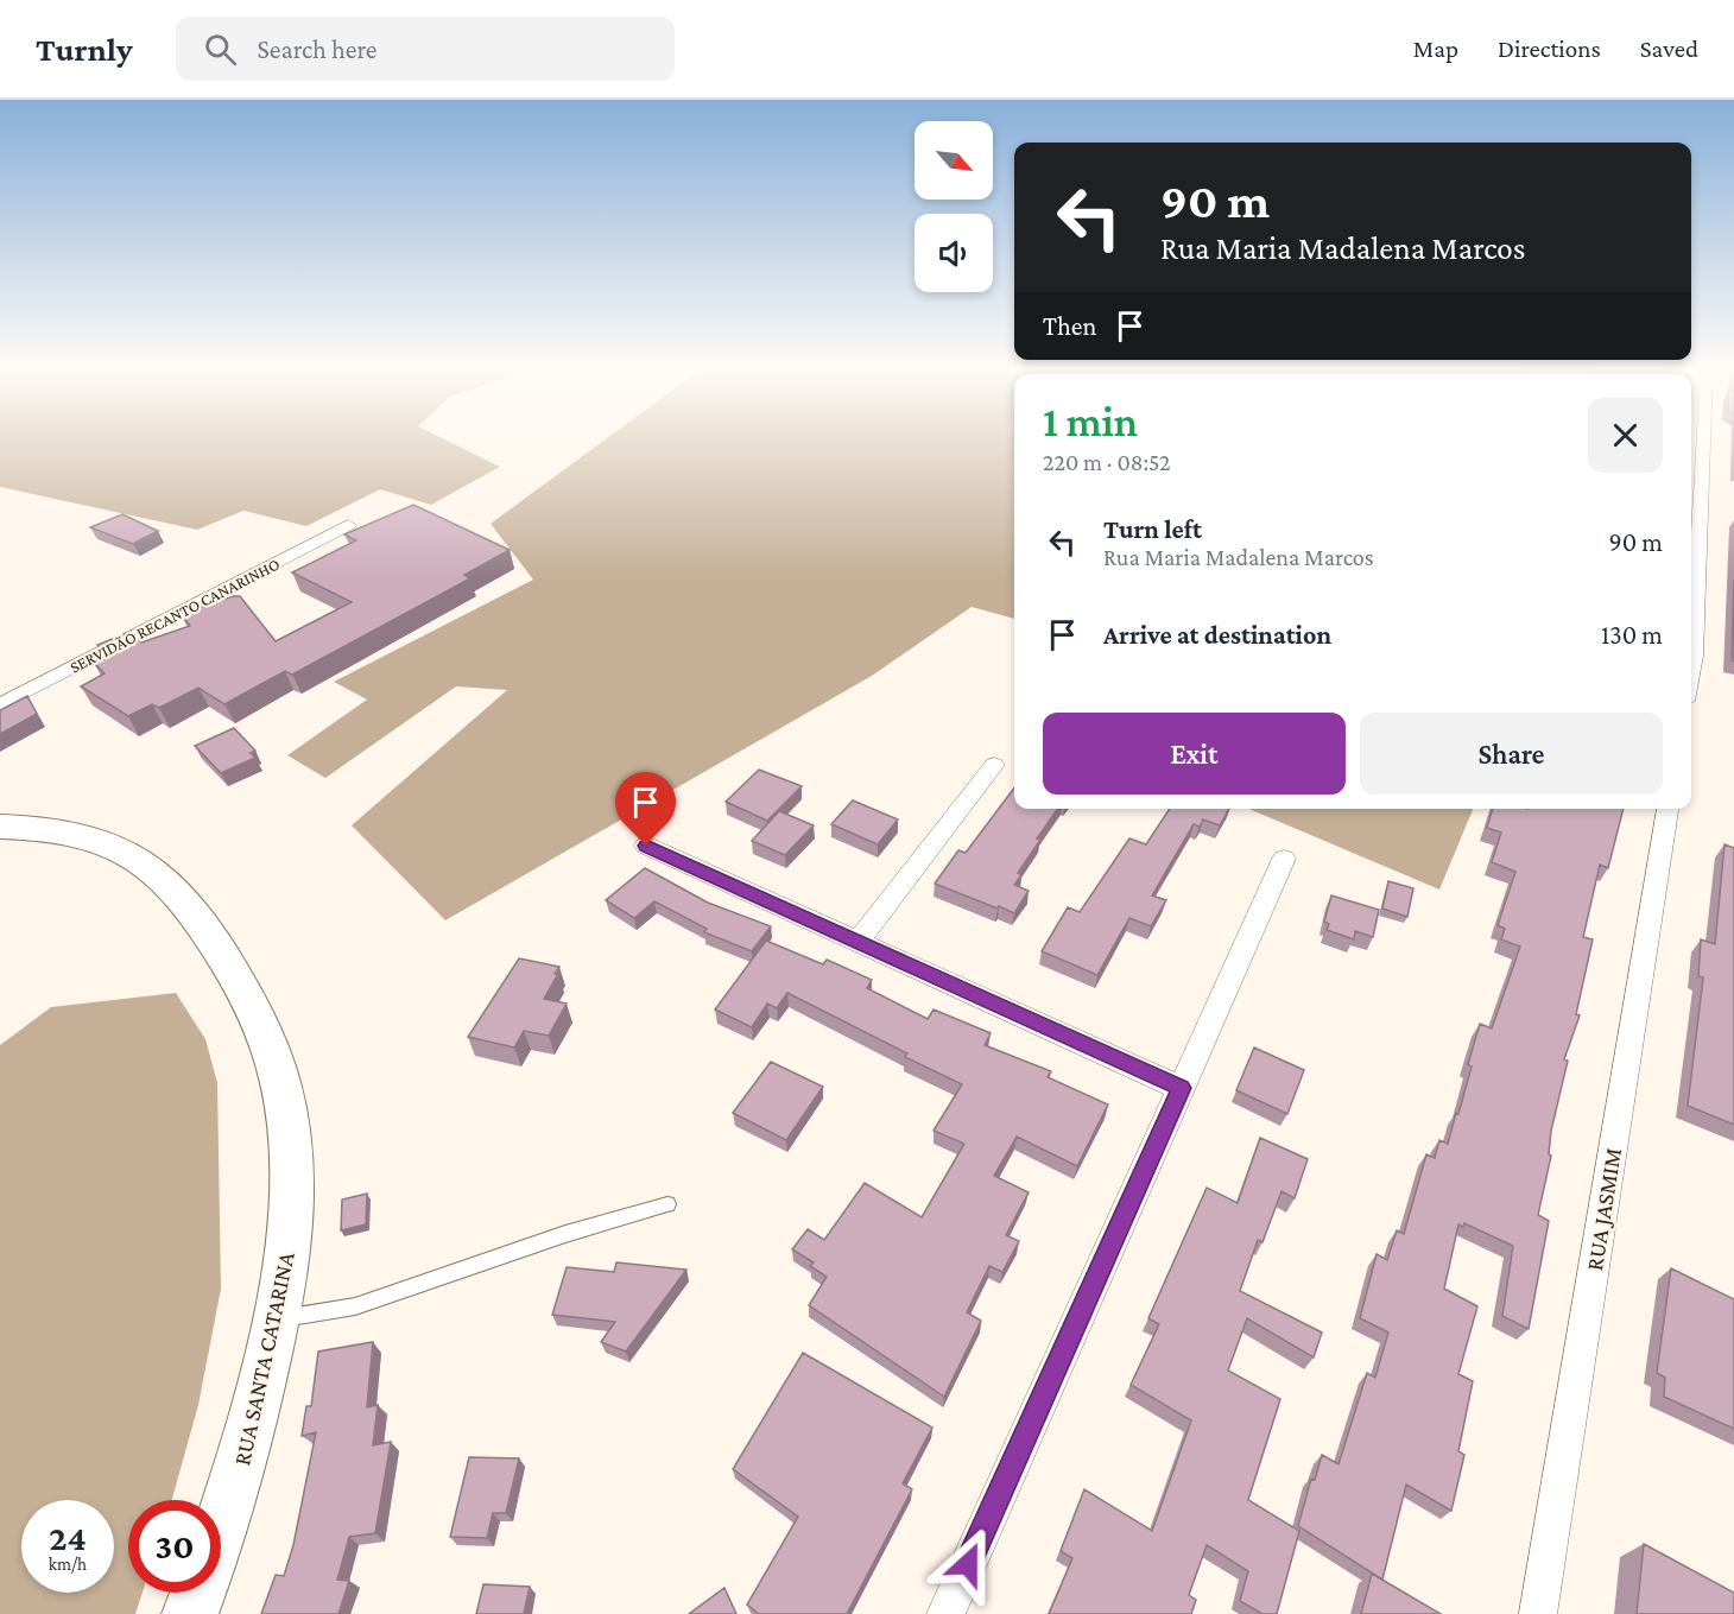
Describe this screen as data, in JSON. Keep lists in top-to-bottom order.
{
  "streets": {
    "main road": ["RUA SANTA CATARINA"],
    "street": ["SERVIDÃO RECANTO CANARINHO", "RUA JASMIM"]
  },
  "north": "bottom right",
  "page": {
    "header": "Turnly",
    "search": "Search here",
    "nav": ["Map", "Directions", "Saved"],
    "turn": ["90 m", "Rua Maria Madalena Marcos"],
    "then": "Then",
    "heading": ["1 min", "220 m · 08:52"],
    "list": [
      {
        "name": "Turn left",
        "note": "Rua Maria Madalena Marcos",
        "value": "90 m"
      },
      {
        "name": "Arrive at destination",
        "value": "130 m"
      }
    ],
    "buttons": ["Exit", "Share"],
    "speed": "24 km/h",
    "limit": "30"
  }
}
